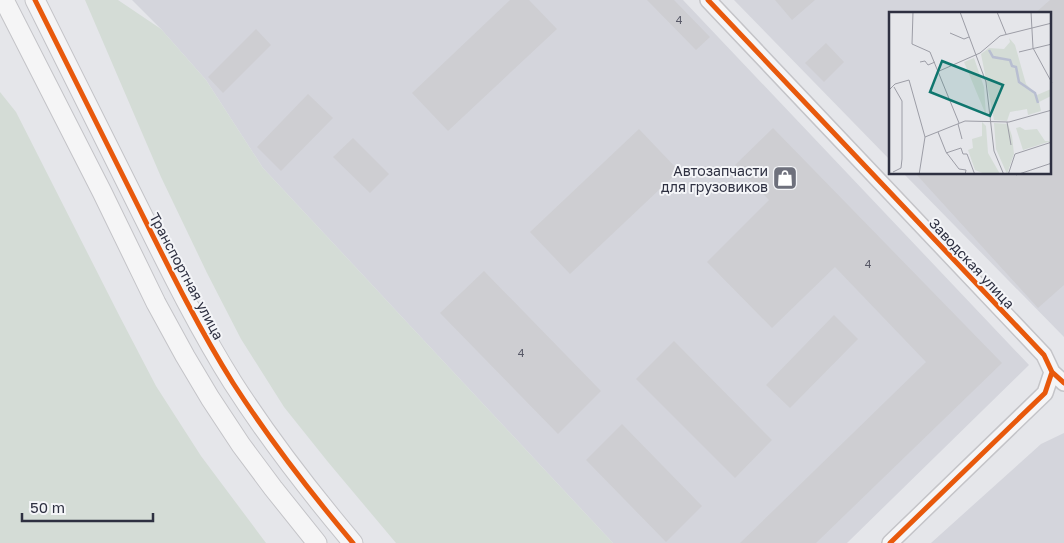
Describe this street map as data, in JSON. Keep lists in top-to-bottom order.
{
  "streets": {
    "street": ["Заводская улица", "Транспортная улица"]
  },
  "places": {
    "shop": ["Автозапчасти для грузовиков"]
  },
  "house_numbers": ["4", "4", "4"],
  "scale_bar": "50 m"
}
